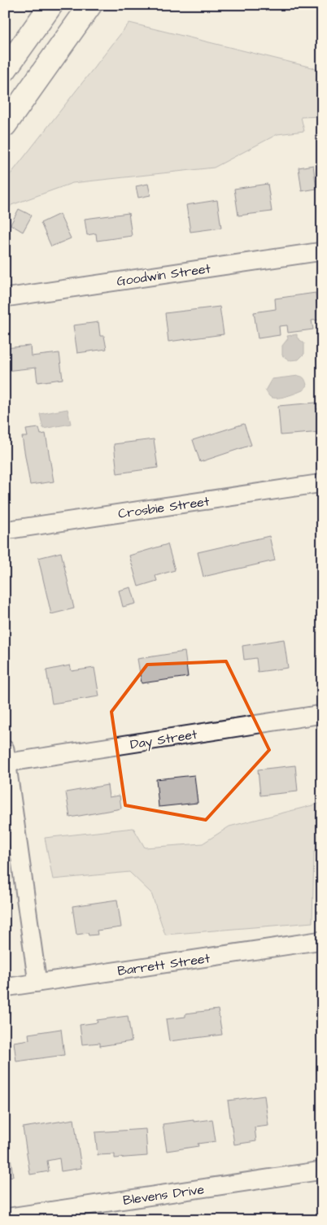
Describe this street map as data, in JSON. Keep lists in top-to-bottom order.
{
  "streets": {
    "street": [
      "Goodwin Street",
      "Crosbie Street",
      "Day Street",
      "Barrett Street",
      "Blevens Drive"
    ]
  }
}
